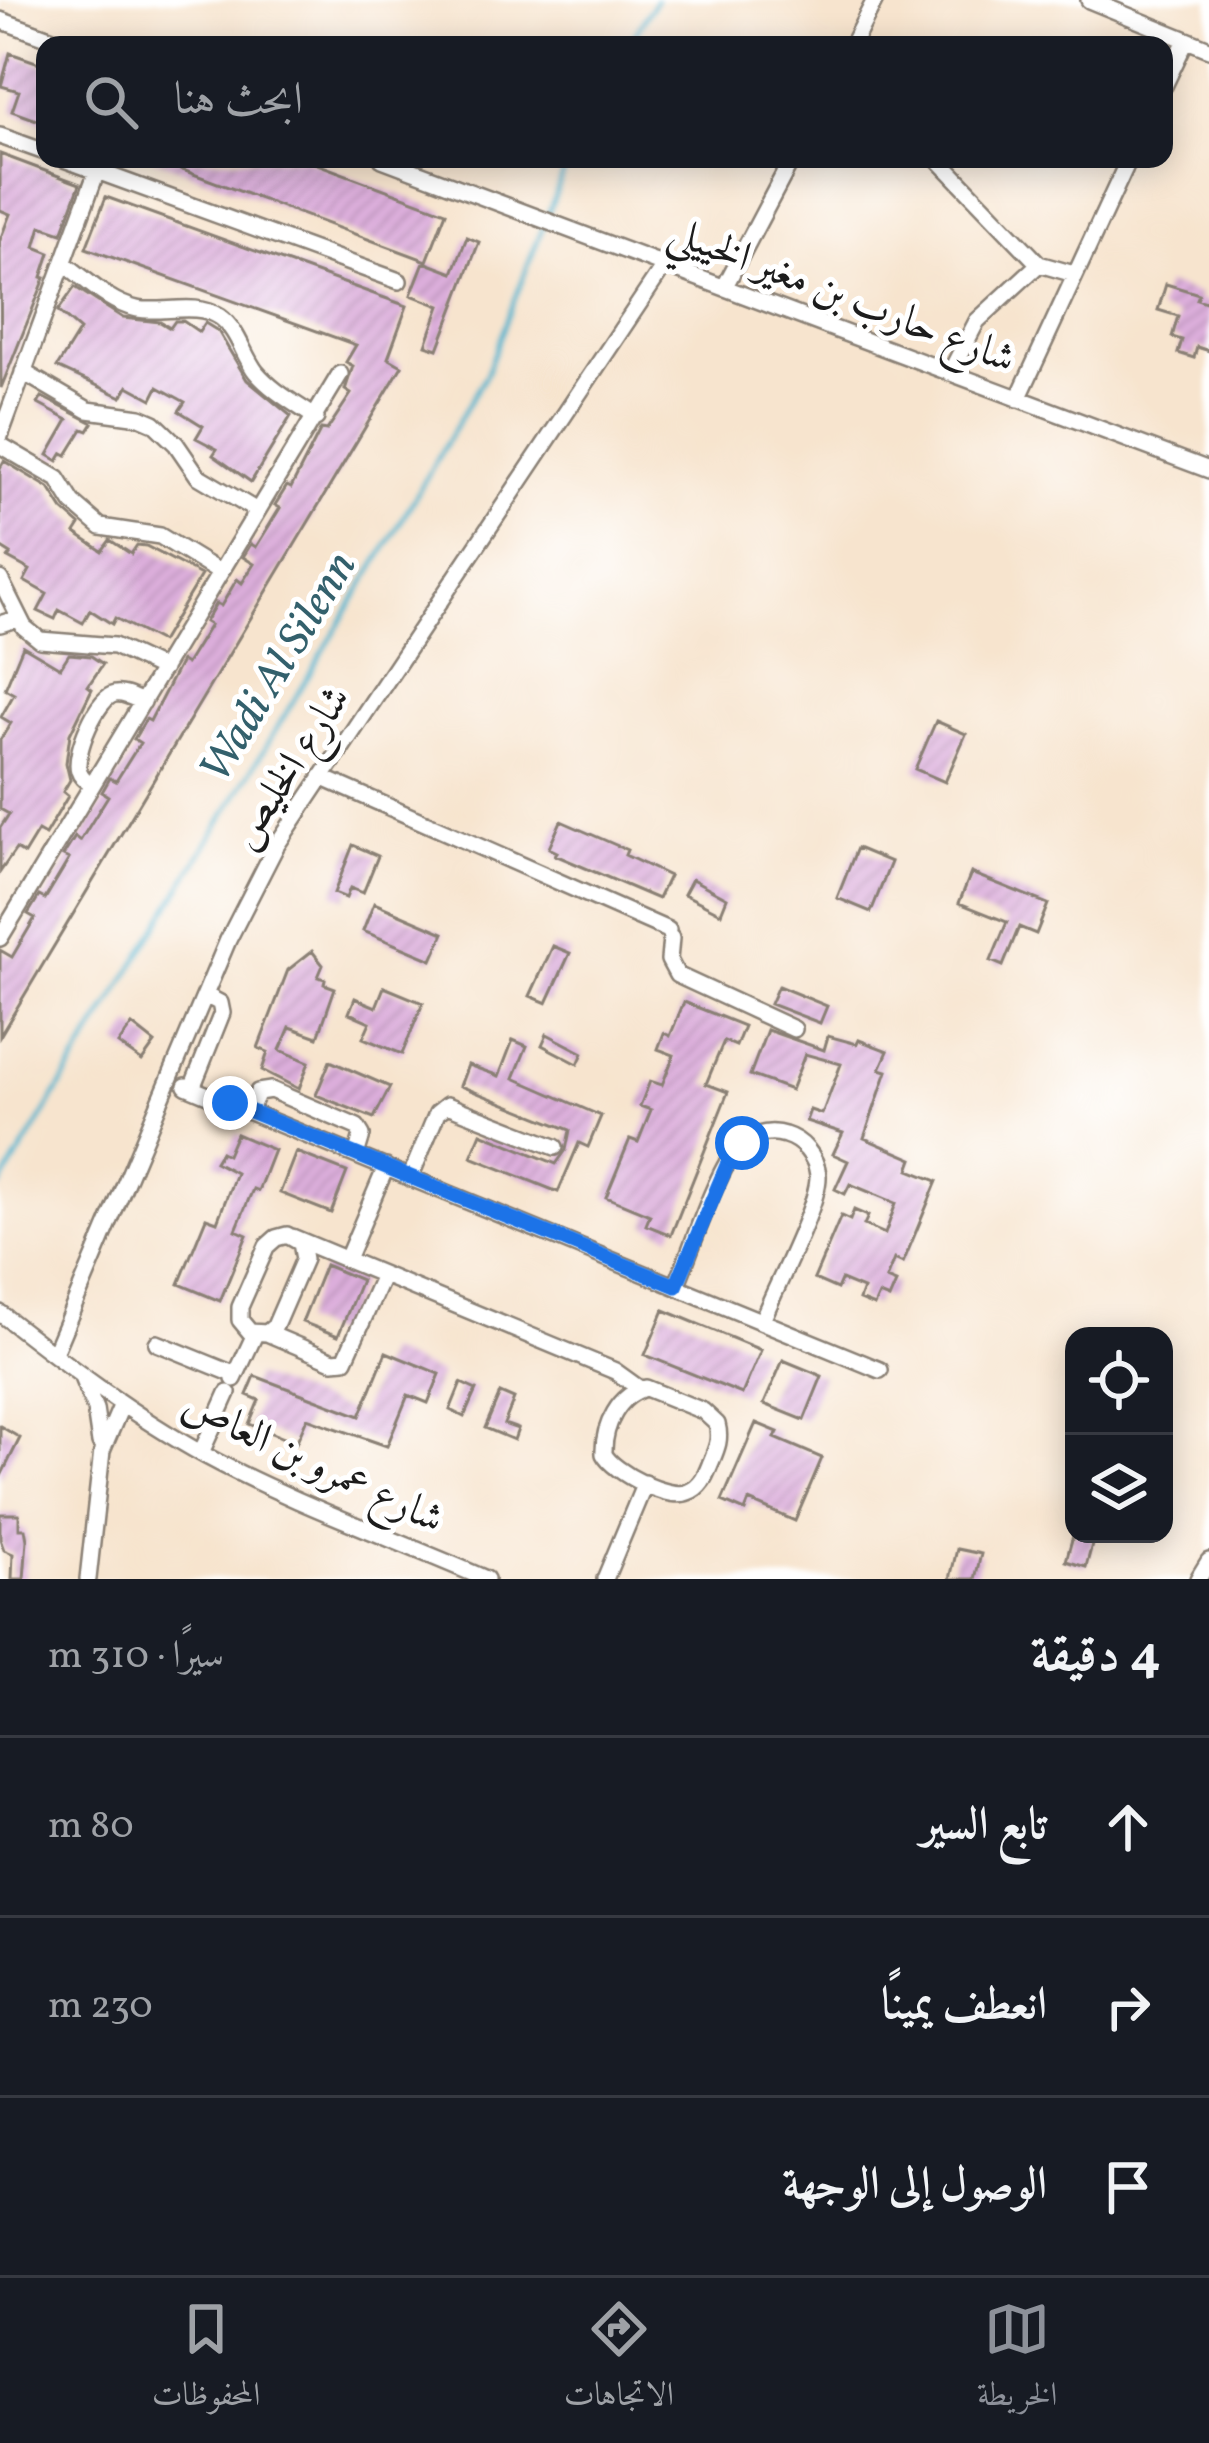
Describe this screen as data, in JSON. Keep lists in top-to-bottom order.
{
  "streets": {
    "street": ["شارع حارب بن مغير الخييلي", "شارع الخليص", "شارع عمرو بن العاص"]
  },
  "crossings": [
    ["شارع حارب بن مغير الخييلي", "شارع الخليص"],
    ["شارع الخليص", "شارع عمرو بن العاص"]
  ],
  "water": ["Wadi Al Silenn"],
  "page": {
    "search": "ابحث هنا",
    "heading": ["4 دقيقة", "سيرًا · 310 m"],
    "list": [
      ["تابع السير", "80 m"],
      ["انعطف يمينًا", "230 m"],
      "الوصول إلى الوجهة"
    ],
    "nav": ["الخريطة", "الاتجاهات", "المحفوظات"]
  }
}
